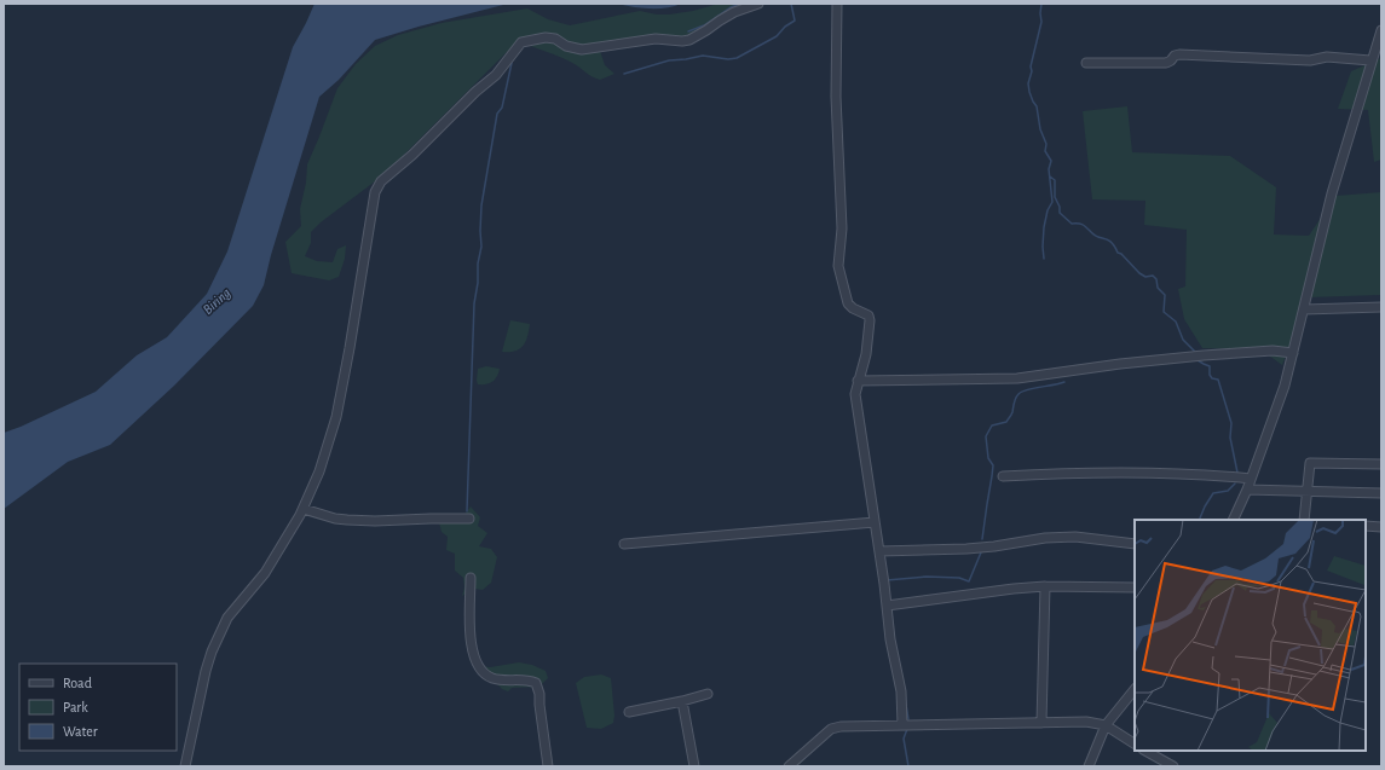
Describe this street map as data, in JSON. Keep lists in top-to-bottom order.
{
  "water": ["Biring"],
  "legend": ["Road", "Park", "Water"]
}
